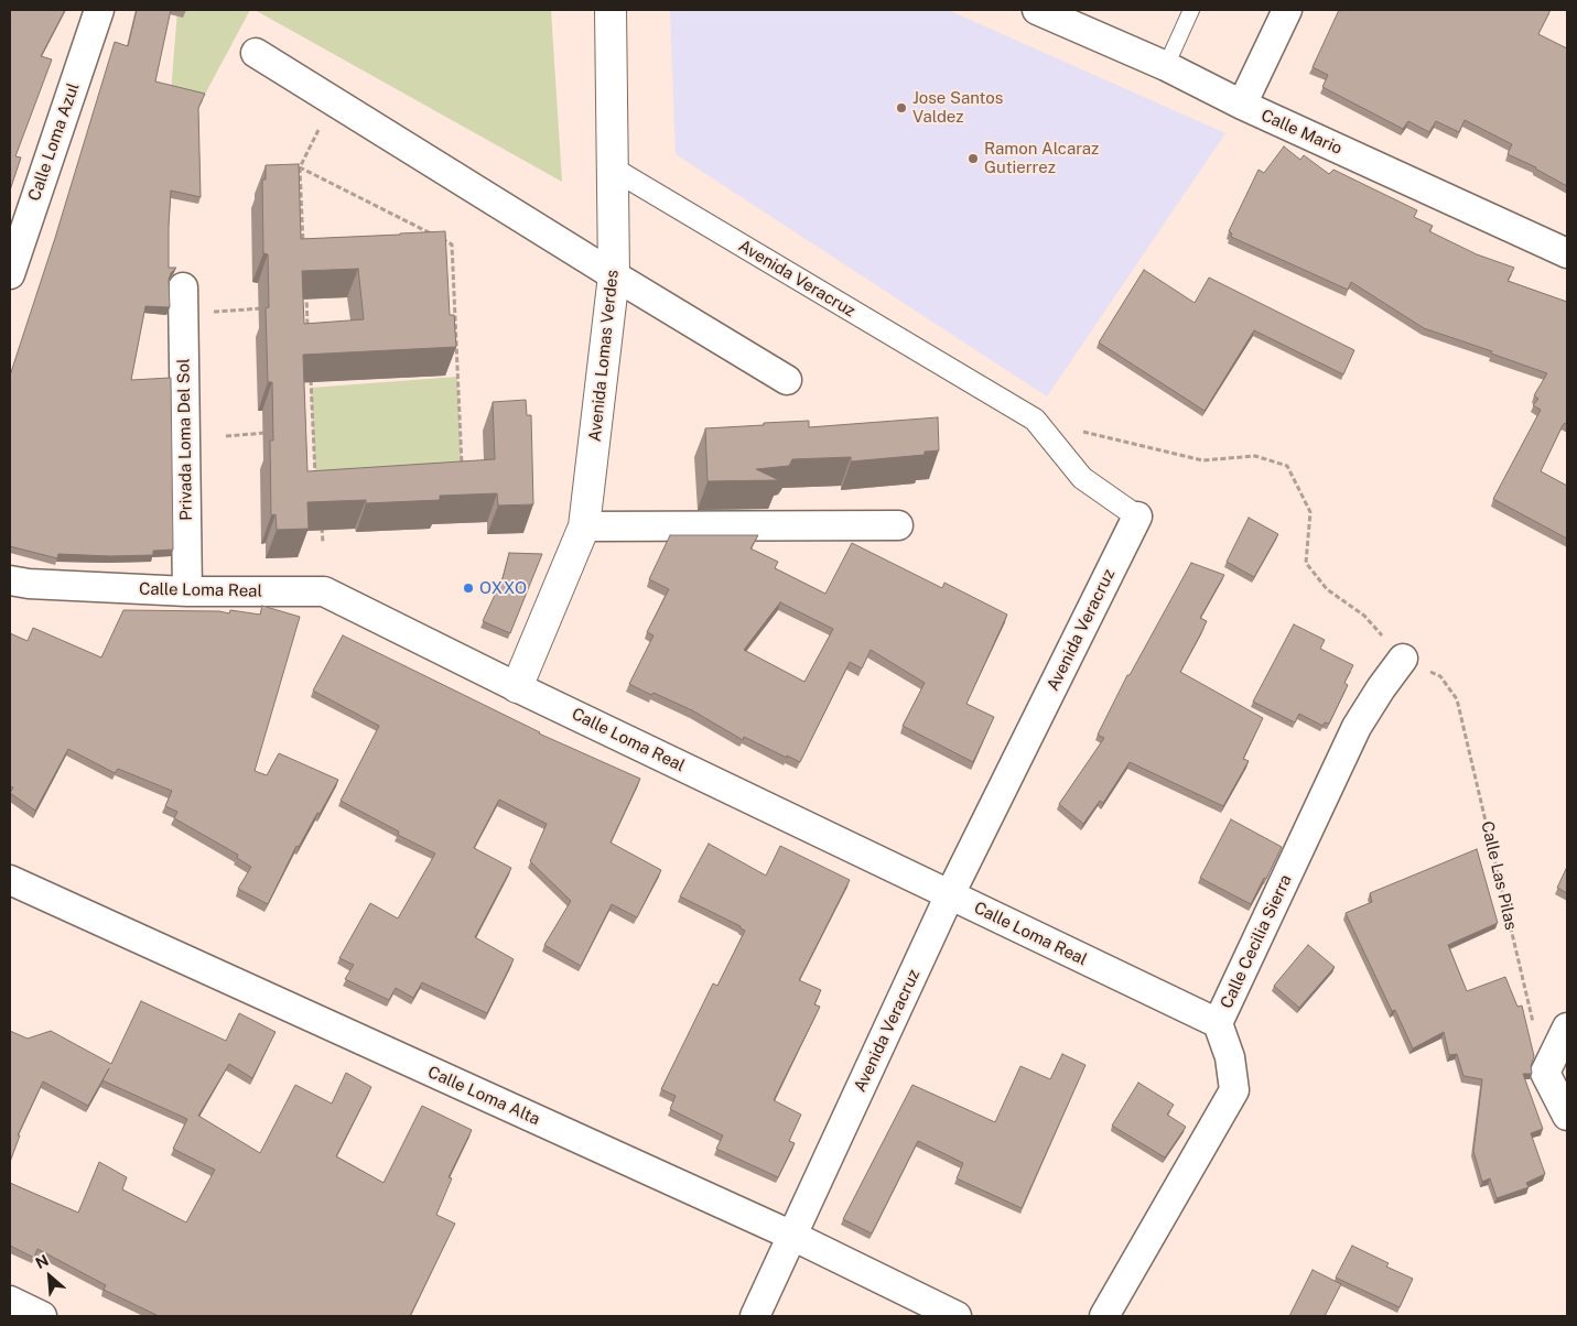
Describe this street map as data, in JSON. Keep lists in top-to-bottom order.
{
  "streets": {
    "street": [
      "Calle Mario",
      "Calle Loma Azul",
      "Avenida Veracruz",
      "Avenida Lomas Verdes",
      "Privada Loma Del Sol",
      "Calle Loma Real",
      "Calle Cecilia Sierra",
      "Calle Loma Alta"
    ],
    "path": ["Calle Las Pilas"]
  },
  "crossings": [
    ["Avenida Veracruz", "Avenida Lomas Verdes"],
    ["Avenida Veracruz", "Calle Loma Real"],
    ["Avenida Veracruz", "Calle Loma Alta"],
    ["Avenida Lomas Verdes", "Calle Loma Real"],
    ["Privada Loma Del Sol", "Calle Loma Real"],
    ["Calle Loma Real", "Calle Cecilia Sierra"],
    ["Calle Las Pilas", "Calle Cecilia Sierra"]
  ],
  "places": ["Jose Santos Valdez", "Ramon Alcaraz Gutierrez", "OXXO"],
  "north": "top left"
}
